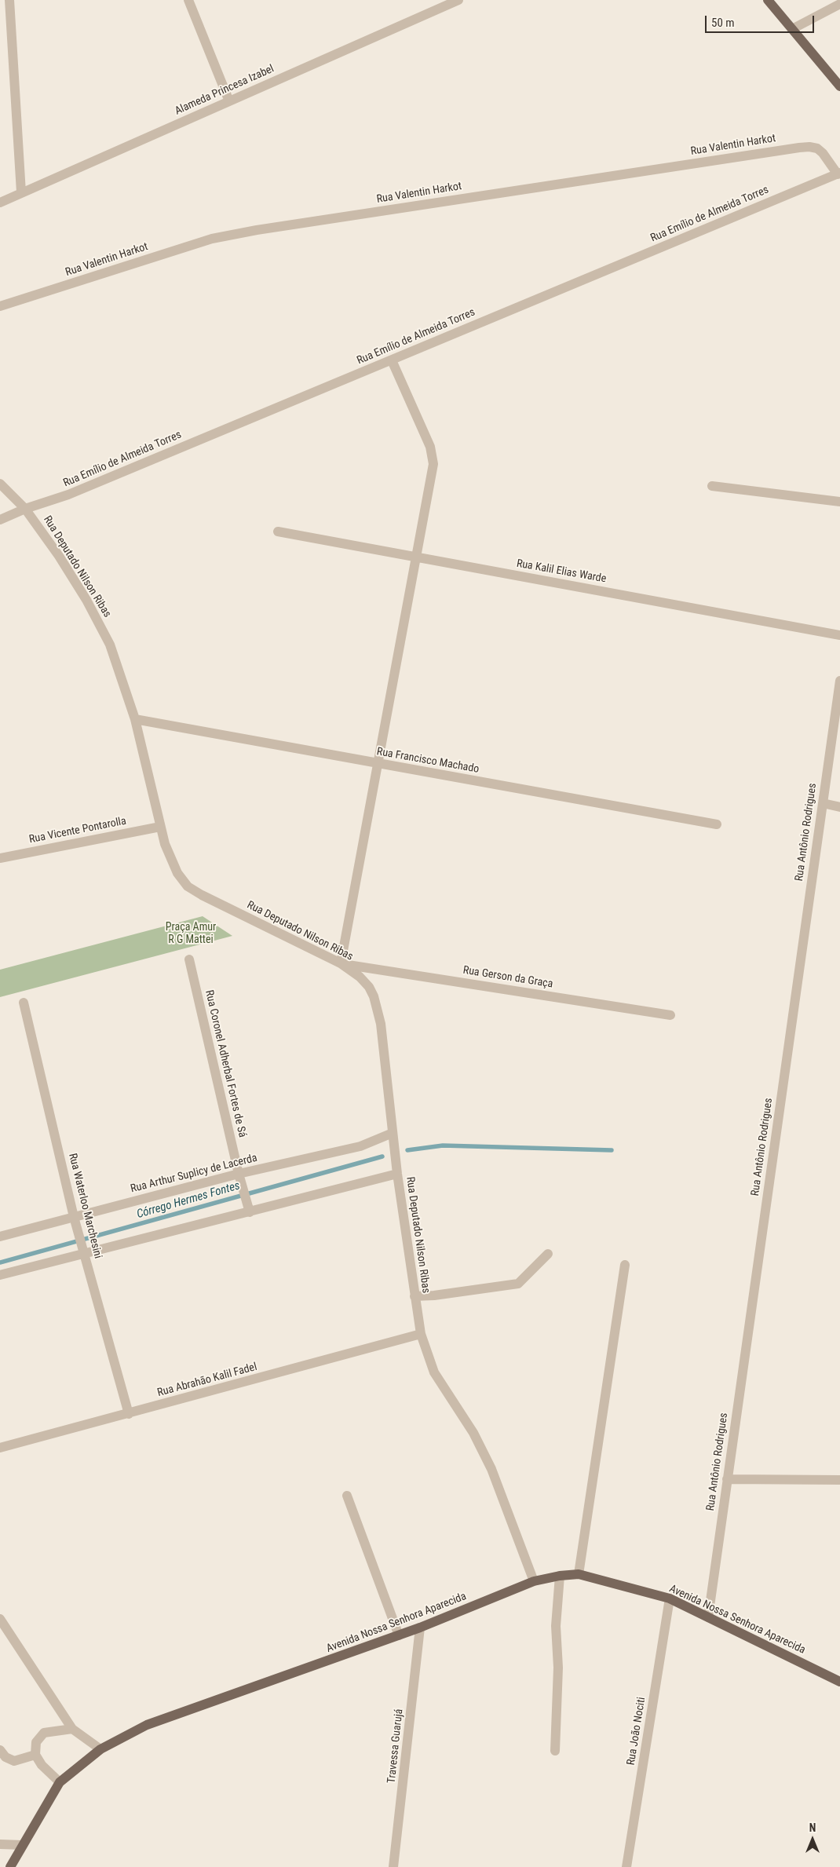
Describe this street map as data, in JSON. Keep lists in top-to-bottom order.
{
  "streets": {
    "main road": ["Avenida Nossa Senhora Aparecida"],
    "street": [
      "Alameda Princesa Izabel",
      "Rua Valentin Harkot",
      "Rua Emílio de Almeida Torres",
      "Rua Deputado Nilson Ribas",
      "Rua Kalil Elias Warde",
      "Rua Francisco Machado",
      "Rua Vicente Pontarolla",
      "Rua Antônio Rodrigues",
      "Rua Gerson da Graça",
      "Rua Coronel Adherbal Fortes de Sá",
      "Rua Arthur Suplicy de Lacerda",
      "Rua Waterloo Marchesini",
      "Rua Abrahão Kalil Fadel",
      "Rua João Nociti",
      "Travessa Guarujá"
    ]
  },
  "crossings": [
    ["Rua Valentin Harkot", "Rua Emílio de Almeida Torres"],
    ["Rua Emílio de Almeida Torres", "Rua Deputado Nilson Ribas"],
    ["Rua Deputado Nilson Ribas", "Rua Francisco Machado"],
    ["Rua Deputado Nilson Ribas", "Rua Vicente Pontarolla"],
    ["Rua Deputado Nilson Ribas", "Rua Gerson da Graça"],
    ["Rua Deputado Nilson Ribas", "Rua Arthur Suplicy de Lacerda"],
    ["Rua Deputado Nilson Ribas", "Rua Abrahão Kalil Fadel"],
    ["Rua Deputado Nilson Ribas", "Avenida Nossa Senhora Aparecida"],
    ["Rua Antônio Rodrigues", "Avenida Nossa Senhora Aparecida"],
    ["Rua Coronel Adherbal Fortes de Sá", "Rua Arthur Suplicy de Lacerda"],
    ["Rua Arthur Suplicy de Lacerda", "Rua Waterloo Marchesini"],
    ["Rua Waterloo Marchesini", "Rua Abrahão Kalil Fadel"],
    ["Avenida Nossa Senhora Aparecida", "Rua João Nociti"],
    ["Avenida Nossa Senhora Aparecida", "Travessa Guarujá"]
  ],
  "water": ["Córrego Hermes Fontes"],
  "parks": ["Praça Amur R G Mattei"],
  "scale_bar": "50 m",
  "north": "top"
}
